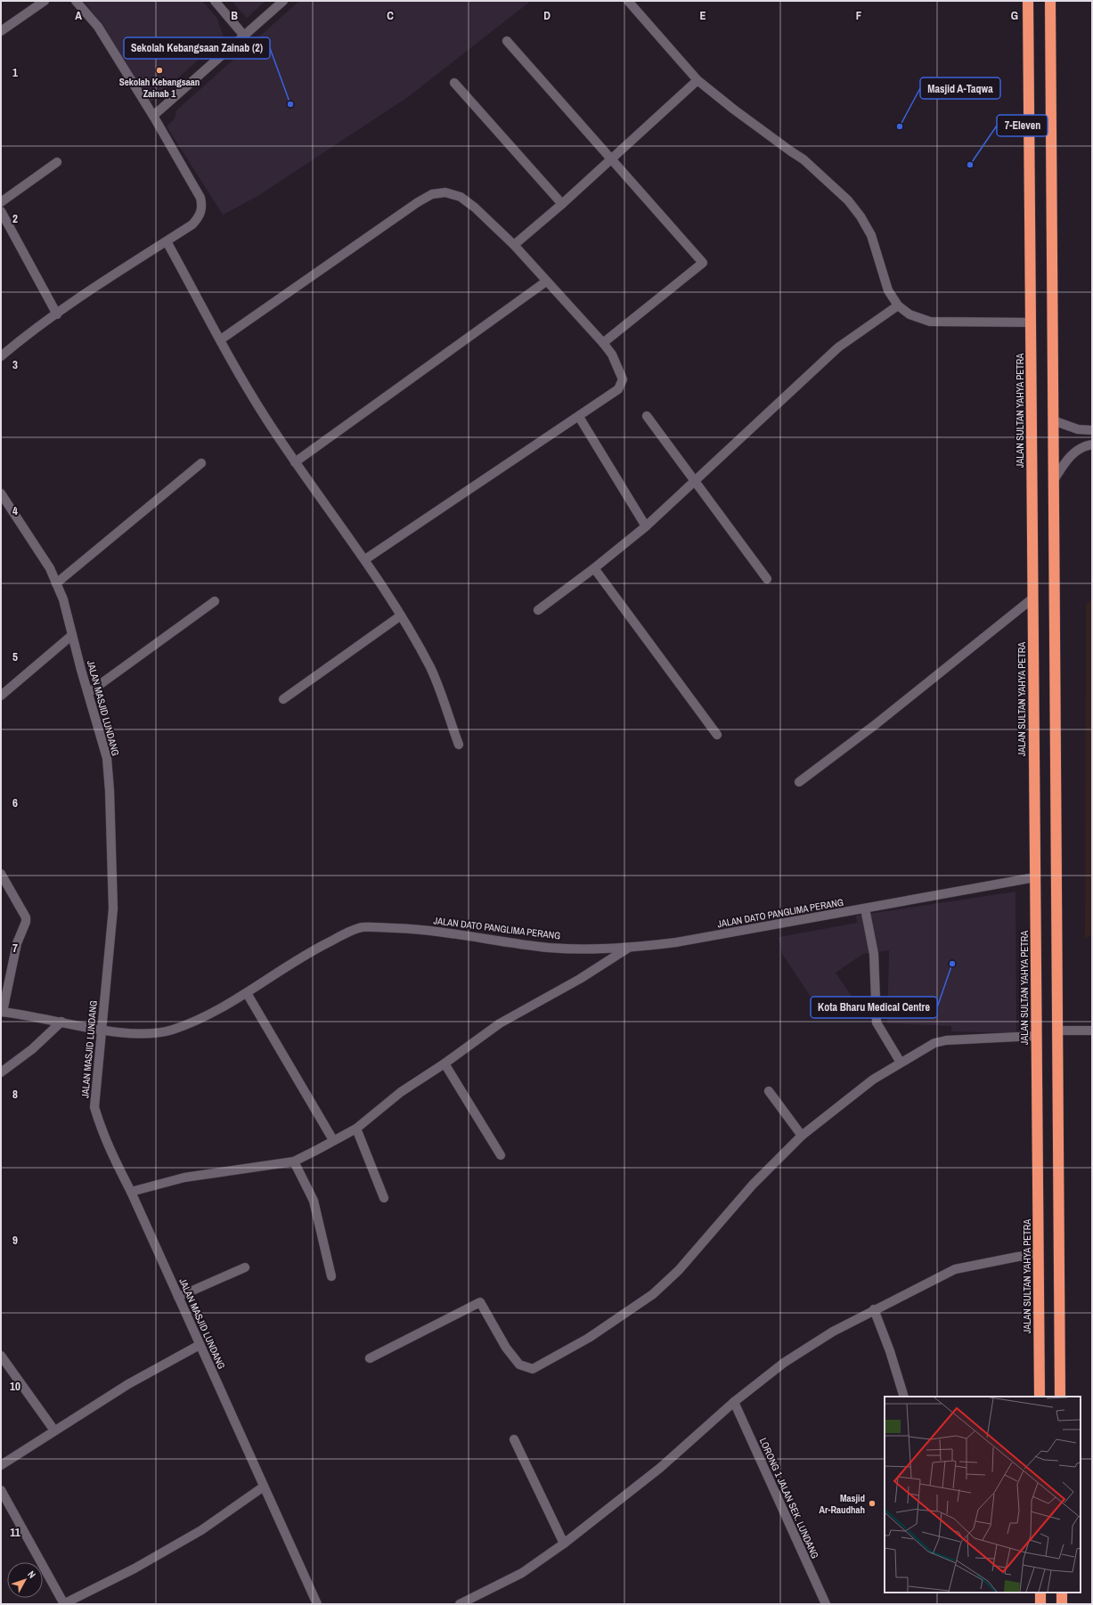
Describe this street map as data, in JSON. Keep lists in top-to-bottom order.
{
  "streets": {
    "highway": ["JALAN SULTAN YAHYA PETRA"],
    "street": ["JALAN MASJID LUNDANG", "JALAN DATO PANGLIMA PERANG", "LORONG 1 JALAN SEK. LUNDANG"]
  },
  "crossings": [
    ["JALAN SULTAN YAHYA PETRA", "JALAN DATO PANGLIMA PERANG"],
    ["JALAN MASJID LUNDANG", "JALAN DATO PANGLIMA PERANG"]
  ],
  "places": [
    "Sekolah Kebangsaan Zainab 1",
    "Sekolah Kebangsaan Zainab (2)",
    "Masjid A-Taqwa",
    "7-Eleven",
    "Kota Bharu Medical Centre",
    "Masjid Ar-Raudhah"
  ],
  "north": "top right",
  "grid": {
    "columns": [
      "A",
      "B",
      "C",
      "D",
      "E",
      "F",
      "G"
    ],
    "rows": [
      "1",
      "2",
      "3",
      "4",
      "5",
      "6",
      "7",
      "8",
      "9",
      "10",
      "11"
    ]
  }
}
